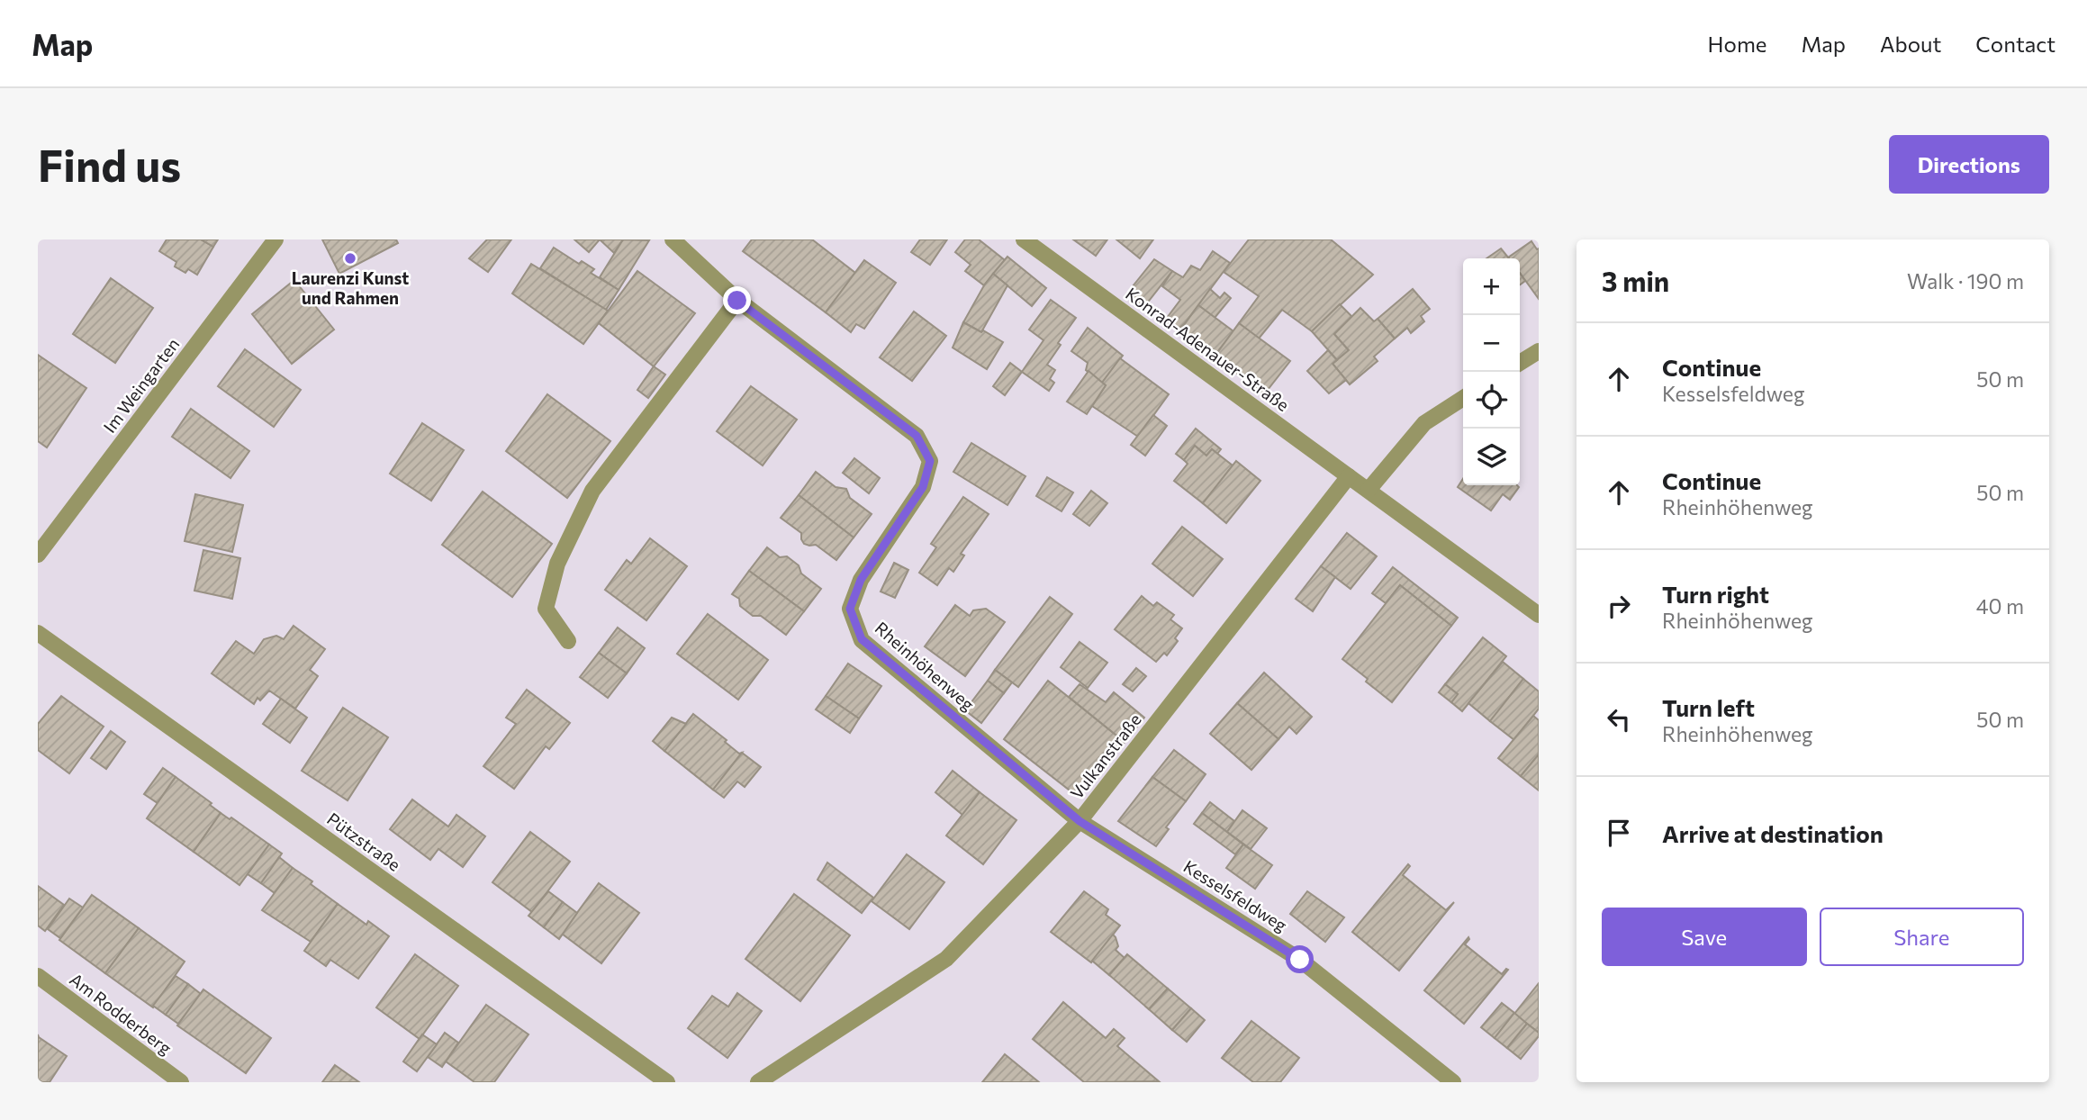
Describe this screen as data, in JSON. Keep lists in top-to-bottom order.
{
  "streets": {
    "street": [
      "Konrad-Adenauer-Straße",
      "Im Weingarten",
      "Rheinhöhenweg",
      "Vulkanstraße",
      "Pützstraße",
      "Kesselsfeldweg",
      "Am Rodderberg"
    ]
  },
  "crossings": [
    ["Konrad-Adenauer-Straße", "Vulkanstraße"],
    ["Rheinhöhenweg", "Vulkanstraße"],
    ["Rheinhöhenweg", "Kesselsfeldweg"],
    ["Vulkanstraße", "Kesselsfeldweg"]
  ],
  "places": ["Laurenzi Kunst und Rahmen"],
  "page": {
    "header": "Map",
    "nav": [
      "Home",
      "Map",
      "About",
      "Contact"
    ],
    "buttons": [
      "Directions",
      ["Save", "Share"]
    ],
    "title": "Find us",
    "heading": ["3 min", "Walk · 190 m"],
    "map_buttons": ["+", "−"],
    "list": [
      ["Continue", "Kesselsfeldweg", "50 m"],
      ["Continue", "Rheinhöhenweg", "50 m"],
      ["Turn right", "Rheinhöhenweg", "40 m"],
      ["Turn left", "Rheinhöhenweg", "50 m"],
      "Arrive at destination"
    ]
  }
}
